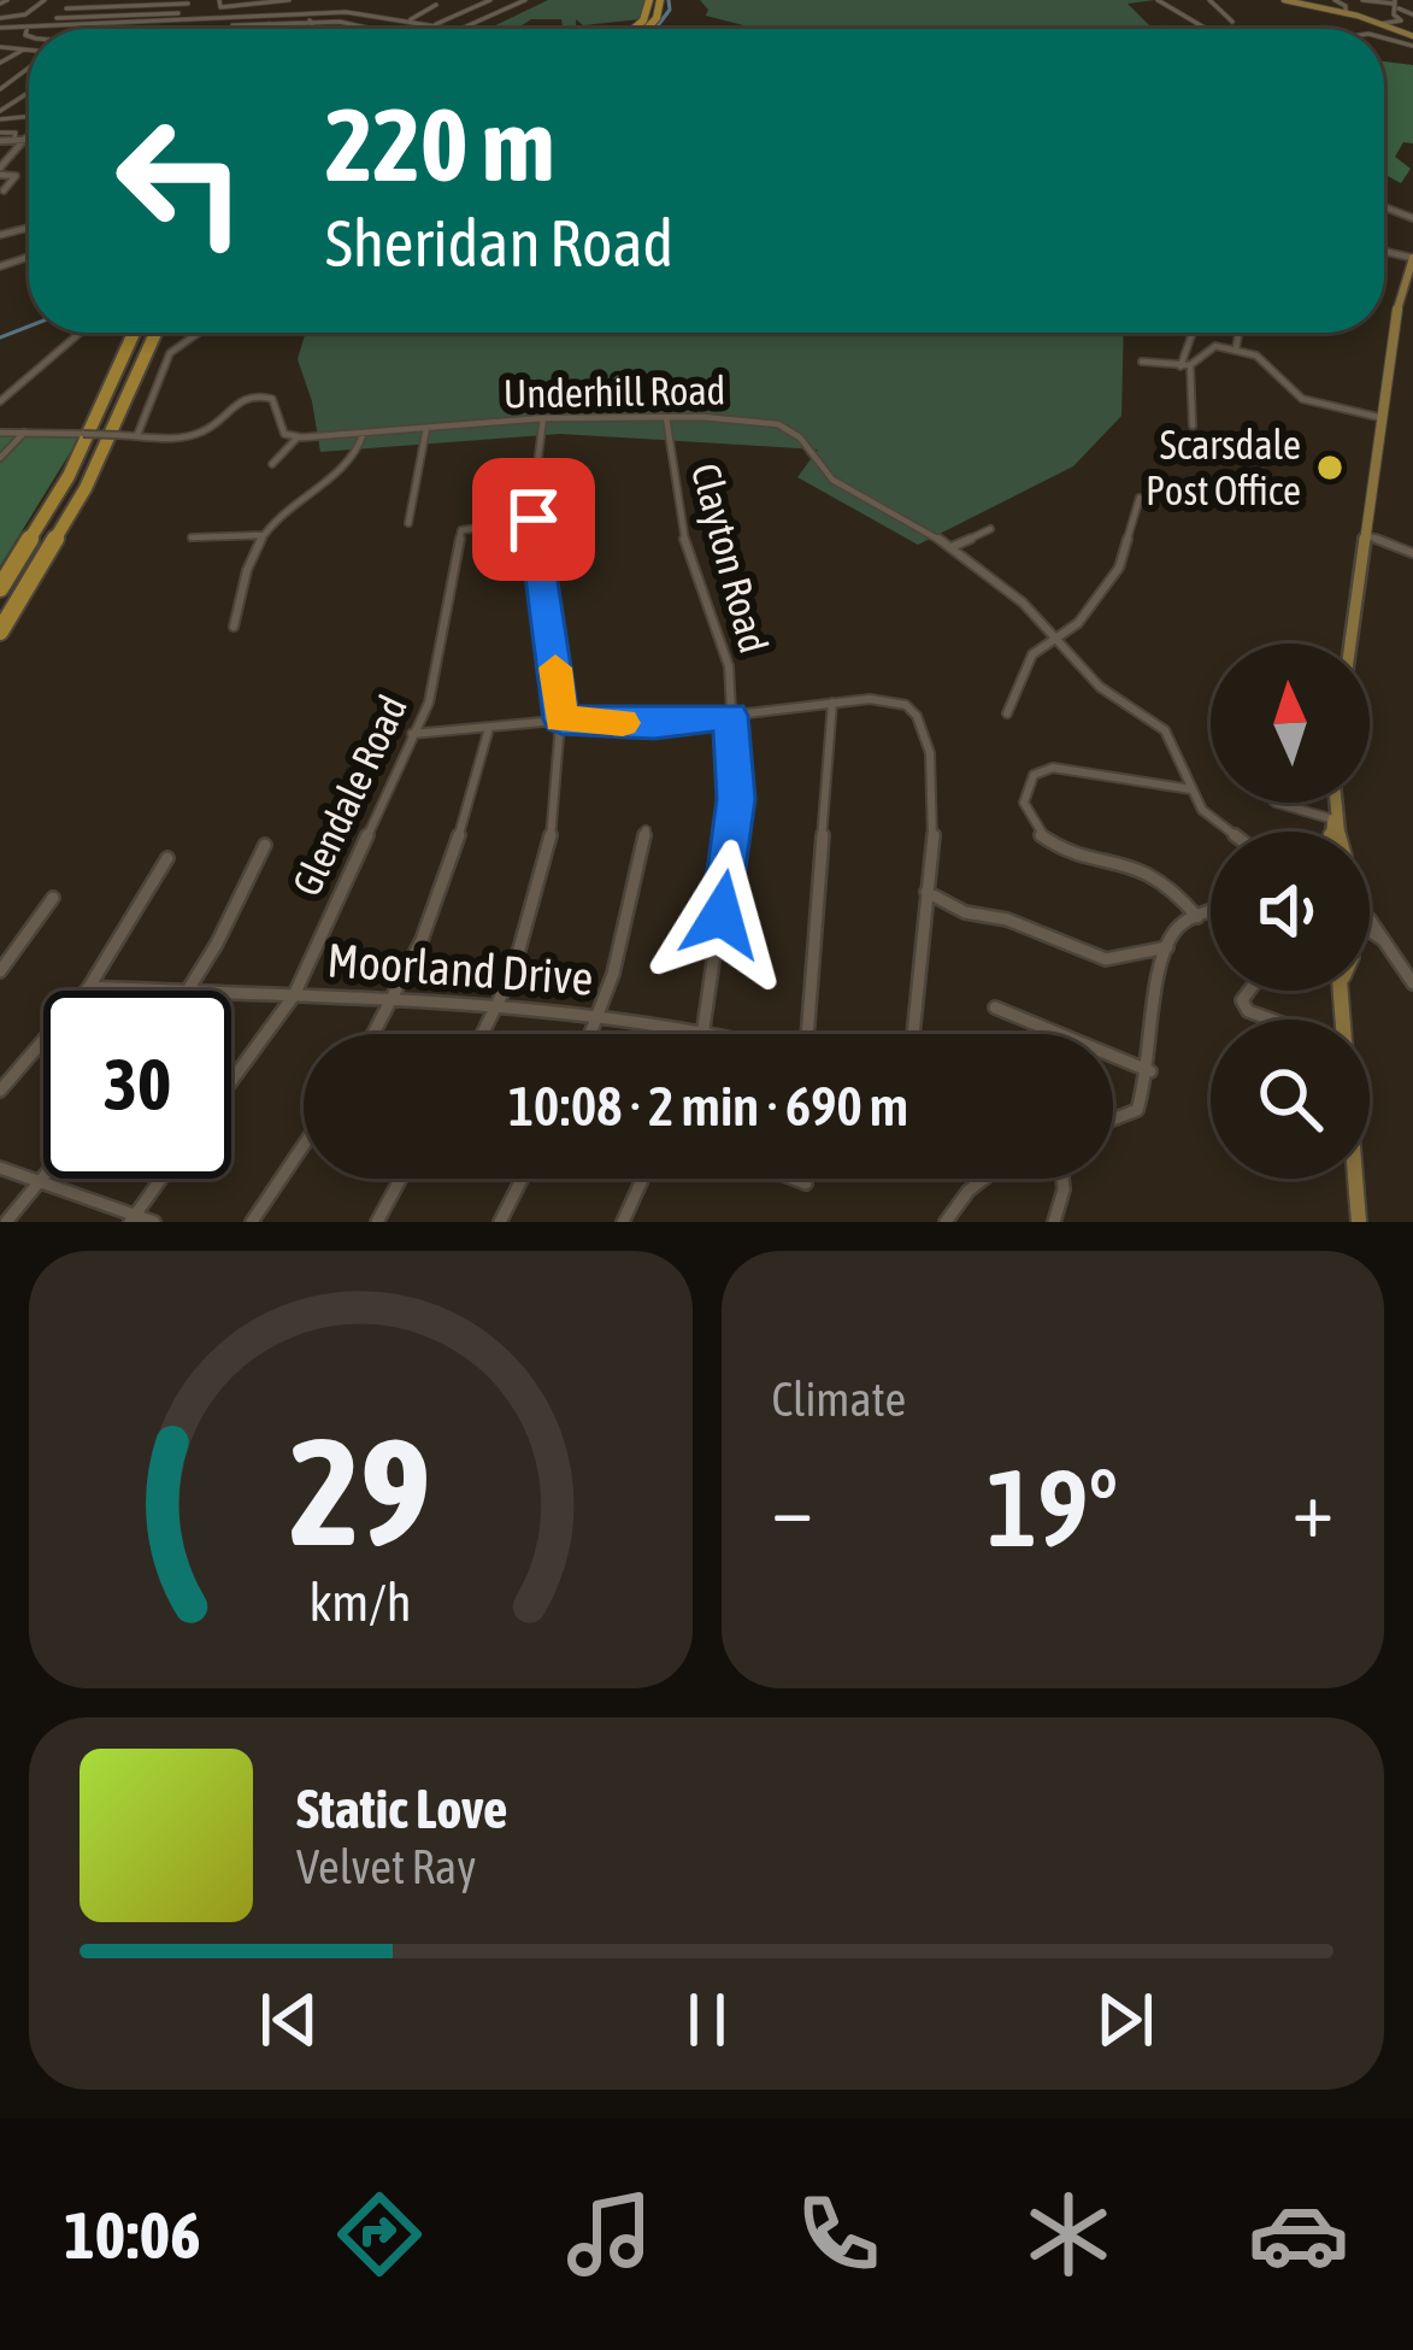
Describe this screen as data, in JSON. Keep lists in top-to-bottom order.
{
  "streets": {
    "street": [
      "Underhill Road",
      "Clayton Road",
      "Glendale Road",
      "Moorland Drive"
    ]
  },
  "crossings": [
    ["Underhill Road", "Clayton Road"],
    ["Clayton Road", "Moorland Drive"],
    ["Glendale Road", "Moorland Drive"]
  ],
  "places": ["Scarsdale Post Office"],
  "north": "top",
  "page": {
    "turn": ["220 m", "Sheridan Road"],
    "limit": "30",
    "trip": "10:08 · 2 min · 690 m",
    "tile": "Climate",
    "heat": ["−", "19°", "+"],
    "song": ["Static Love", "Velvet Ray"],
    "tabs": "10:06",
    "gauge": ["29", "km/h"]
  }
}
